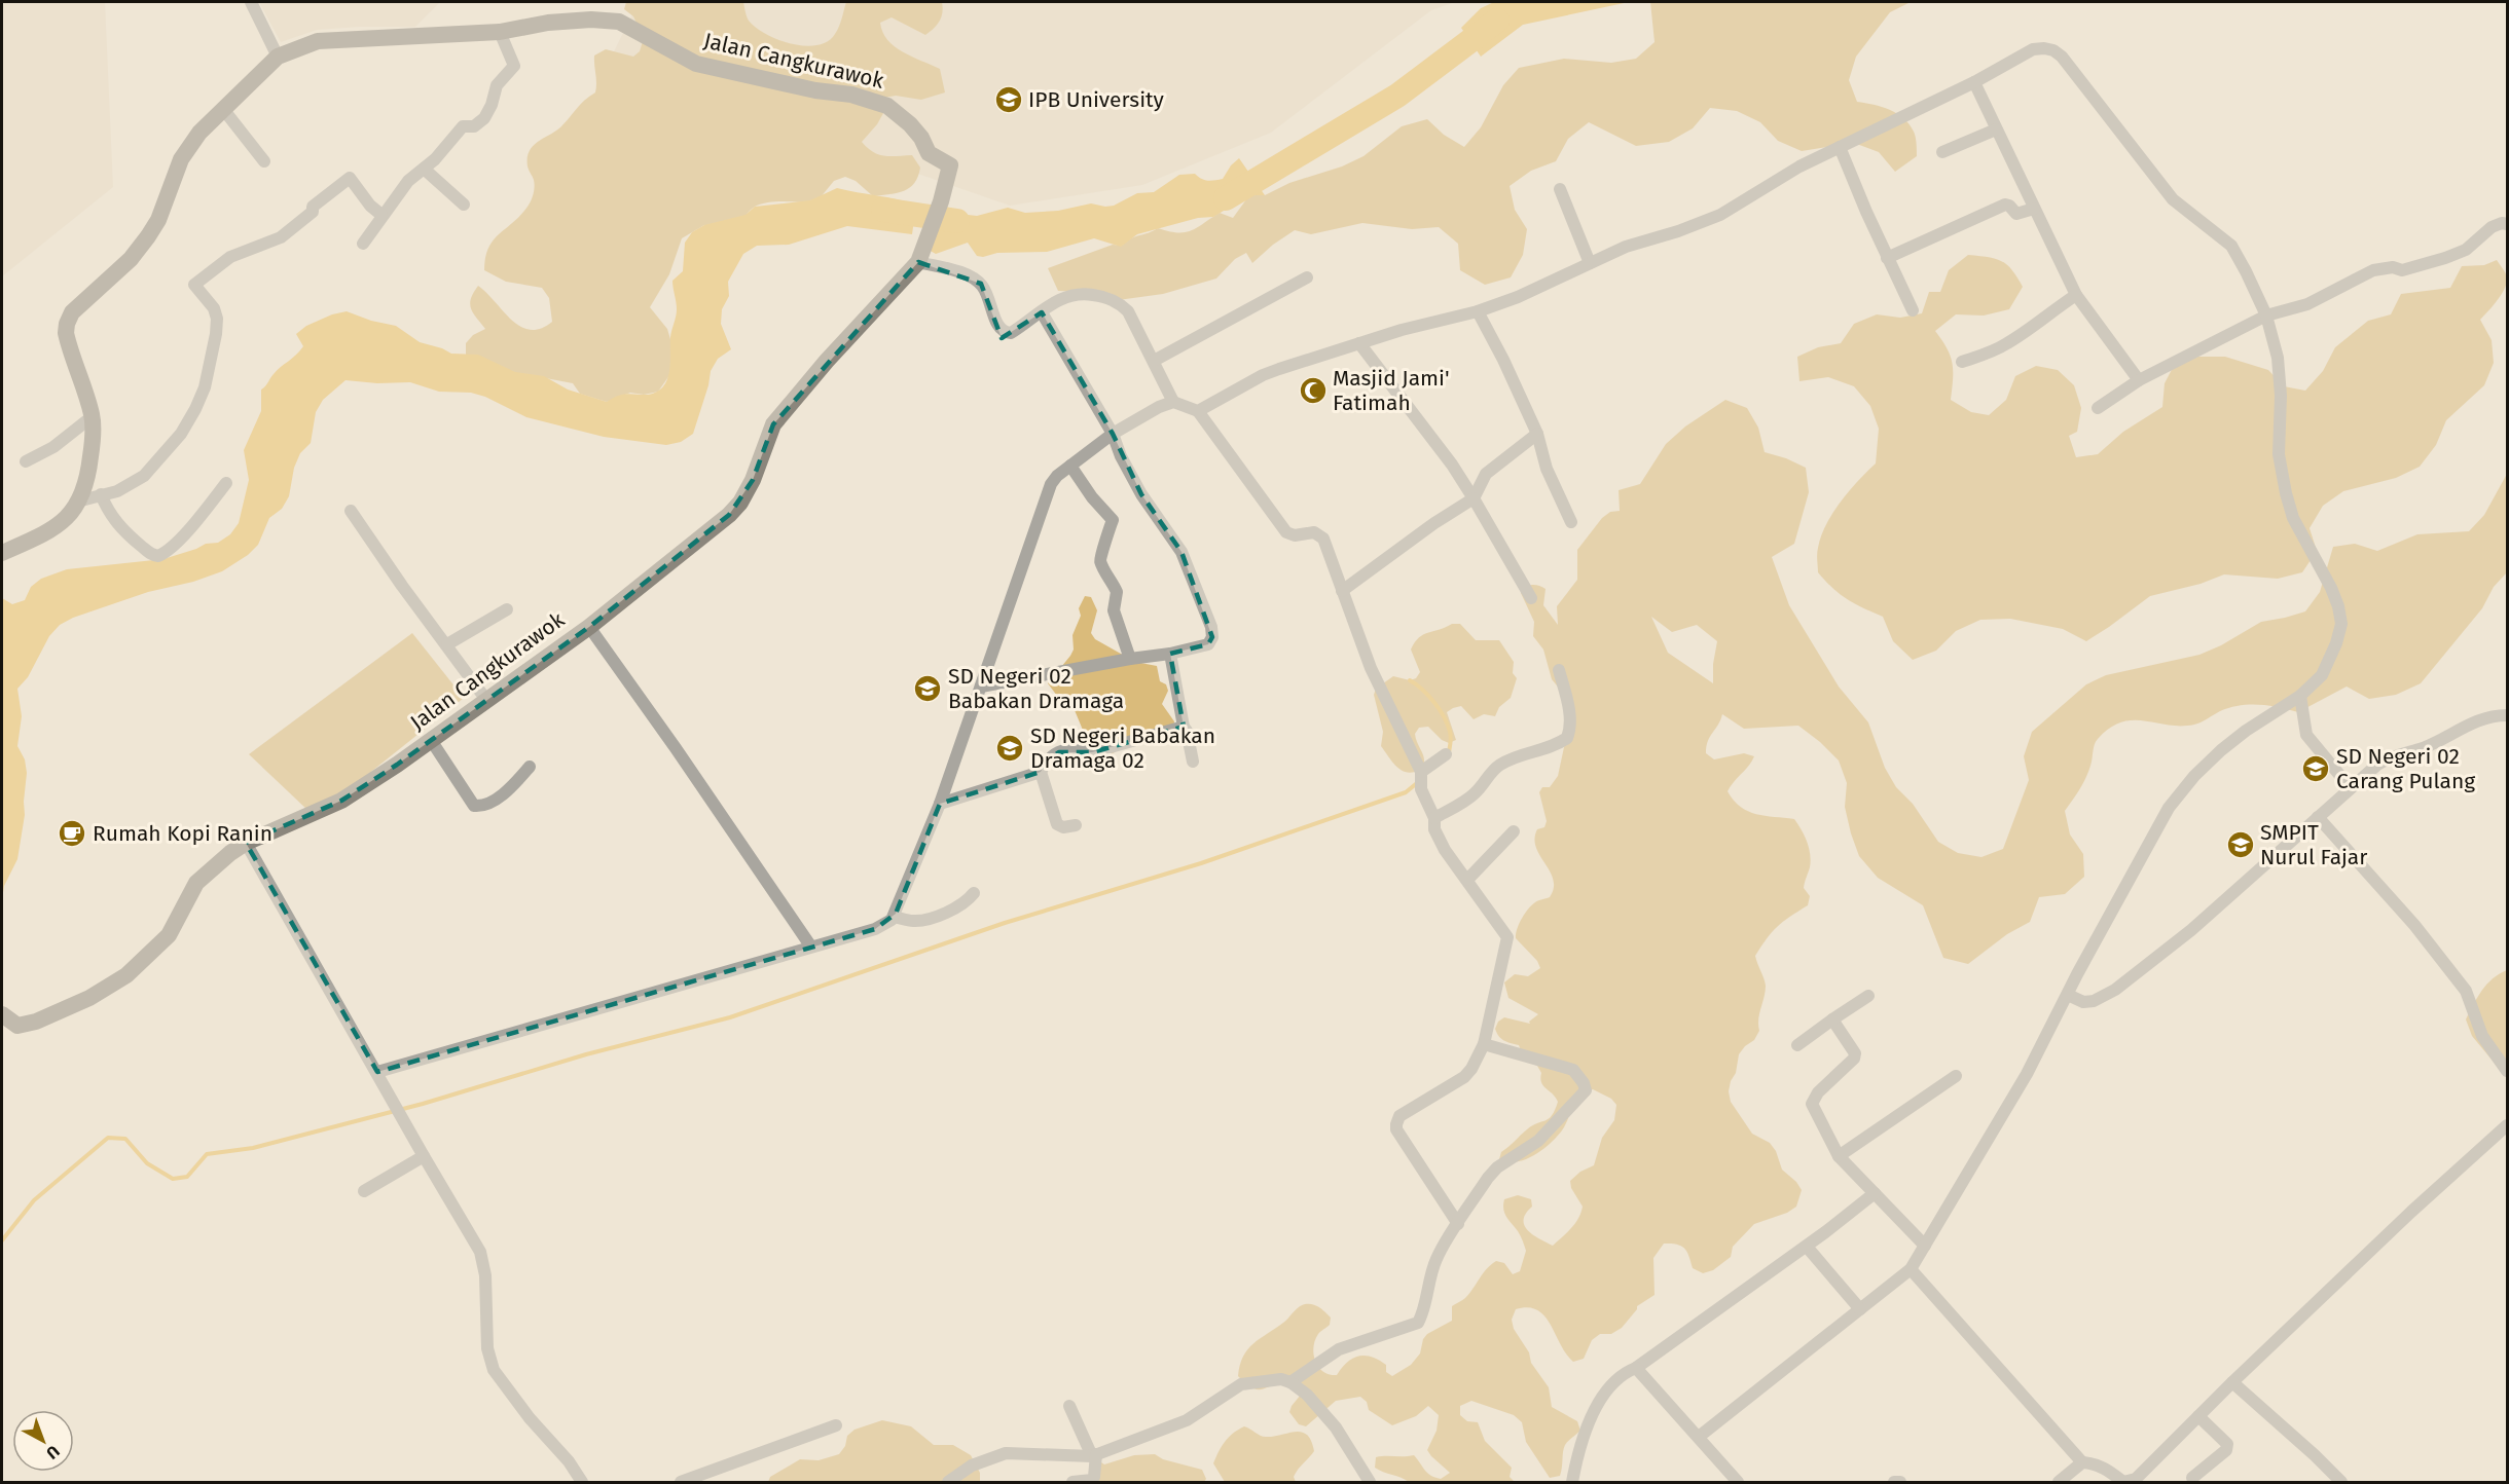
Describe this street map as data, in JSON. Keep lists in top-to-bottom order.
{
  "streets": {
    "street": ["Jalan Cangkurawok"]
  },
  "places": {
    "school or university": [
      "IPB University",
      "SD Negeri 02 Babakan Dramaga",
      "SD Negeri Babakan Dramaga 02",
      "SD Negeri 02 Carang Pulang",
      "SMPIT Nurul Fajar"
    ],
    "mosque": ["Masjid Jami' Fatimah"],
    "cafe": ["Rumah Kopi Ranin"]
  },
  "north": "bottom right"
}
